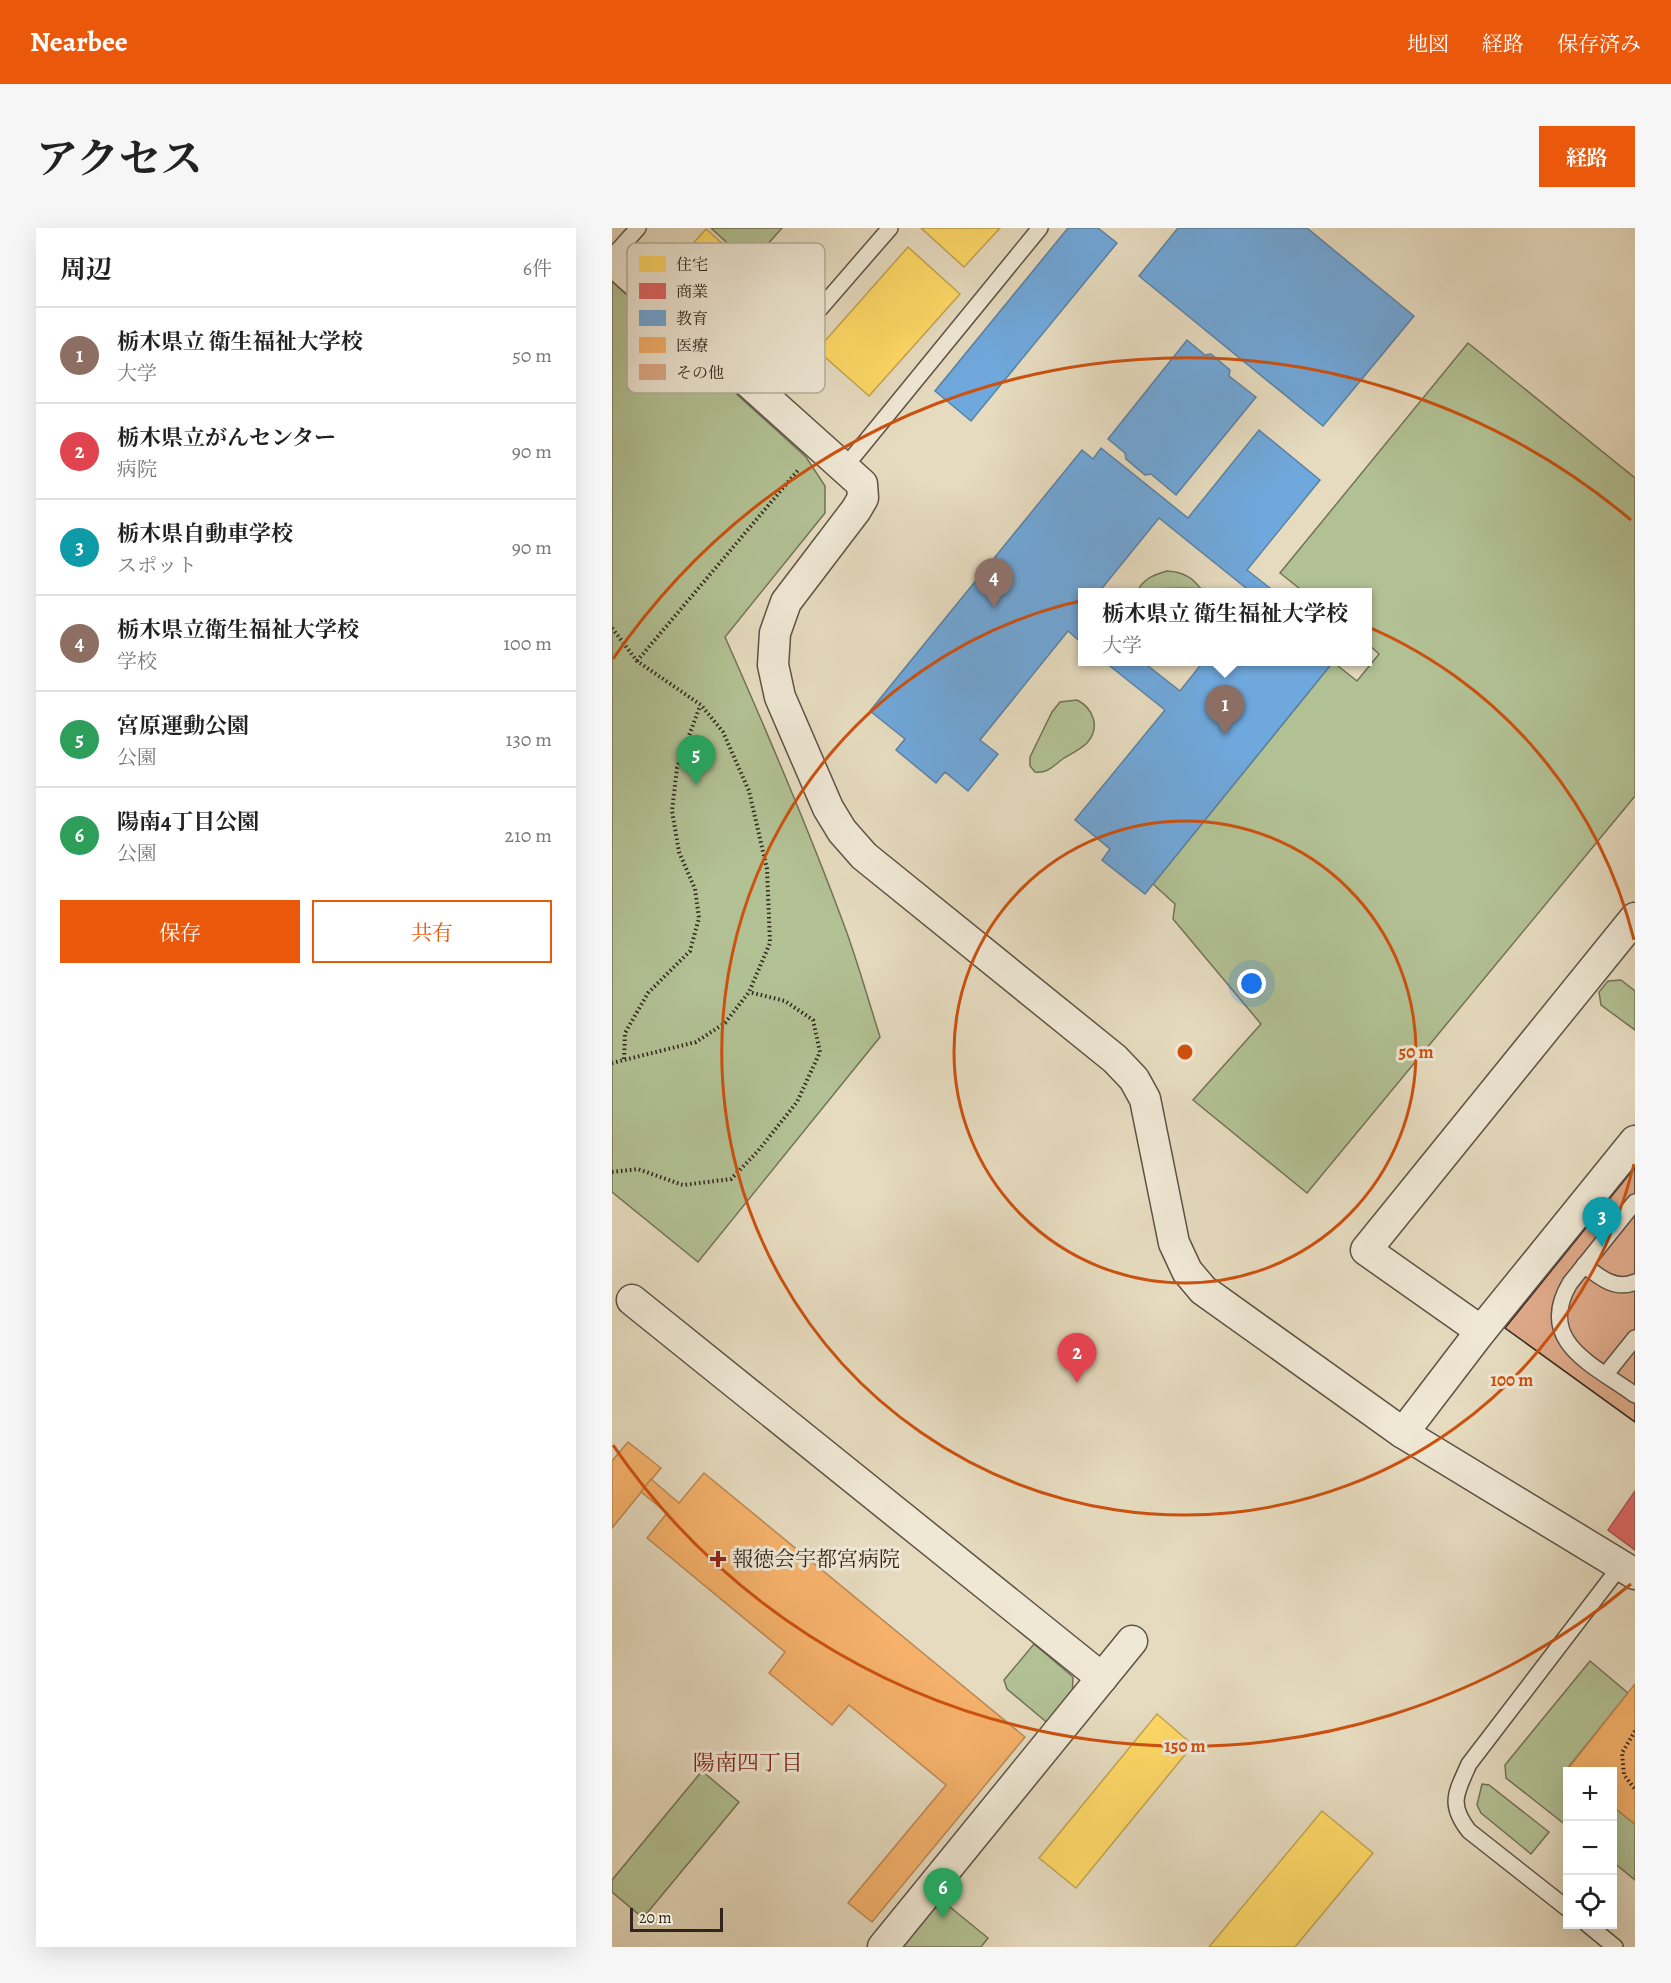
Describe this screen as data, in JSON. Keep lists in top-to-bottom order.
{
  "districts": ["陽南四丁目"],
  "places": {
    "health": ["報徳会宇都宮病院"]
  },
  "legend": [
    "住宅",
    "商業",
    "教育",
    "医療",
    "その他"
  ],
  "scale_bar": "20 m",
  "page": {
    "header": "Nearbee",
    "nav": ["地図", "経路", "保存済み"],
    "title": "アクセス",
    "buttons": [
      "経路",
      ["保存", "共有"]
    ],
    "heading": ["周辺", "6件"],
    "list": [
      {
        "mark": "1",
        "name": "栃木県立 衛生福祉大学校",
        "note": "大学",
        "value": "50 m"
      },
      {
        "mark": "2",
        "name": "栃木県立がんセンター",
        "note": "病院",
        "value": "90 m"
      },
      {
        "mark": "3",
        "name": "栃木県自動車学校",
        "note": "スポット",
        "value": "90 m"
      },
      {
        "mark": "4",
        "name": "栃木県立衛生福祉大学校",
        "note": "学校",
        "value": "100 m"
      },
      {
        "mark": "5",
        "name": "宮原運動公園",
        "note": "公園",
        "value": "130 m"
      },
      {
        "mark": "6",
        "name": "陽南4丁目公園",
        "note": "公園",
        "value": "210 m"
      }
    ],
    "pins": [
      "4",
      "1",
      "5",
      "3",
      "2",
      "6"
    ],
    "popup": ["栃木県立 衛生福祉大学校", "大学"],
    "map_buttons": ["+", "−"],
    "scale": "20 m"
  },
  "rings": ["50 m", "100 m", "150 m"]
}
